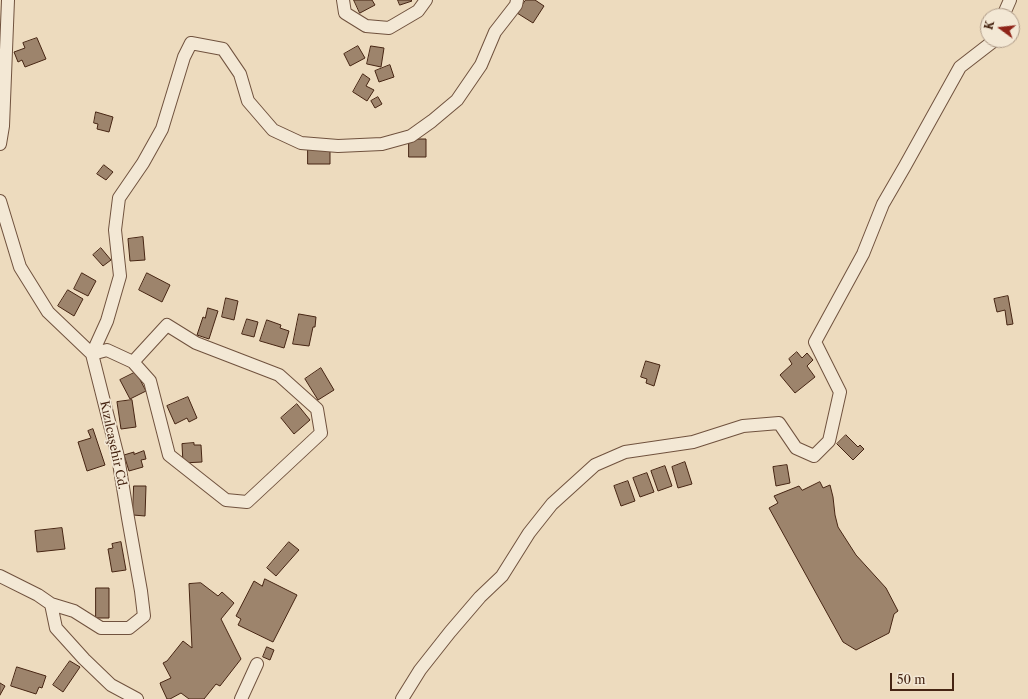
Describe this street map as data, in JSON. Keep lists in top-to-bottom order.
{
  "streets": {
    "street": ["Kızılcaşehir Cd."]
  },
  "scale_bar": "50 m",
  "north": "left"
}
